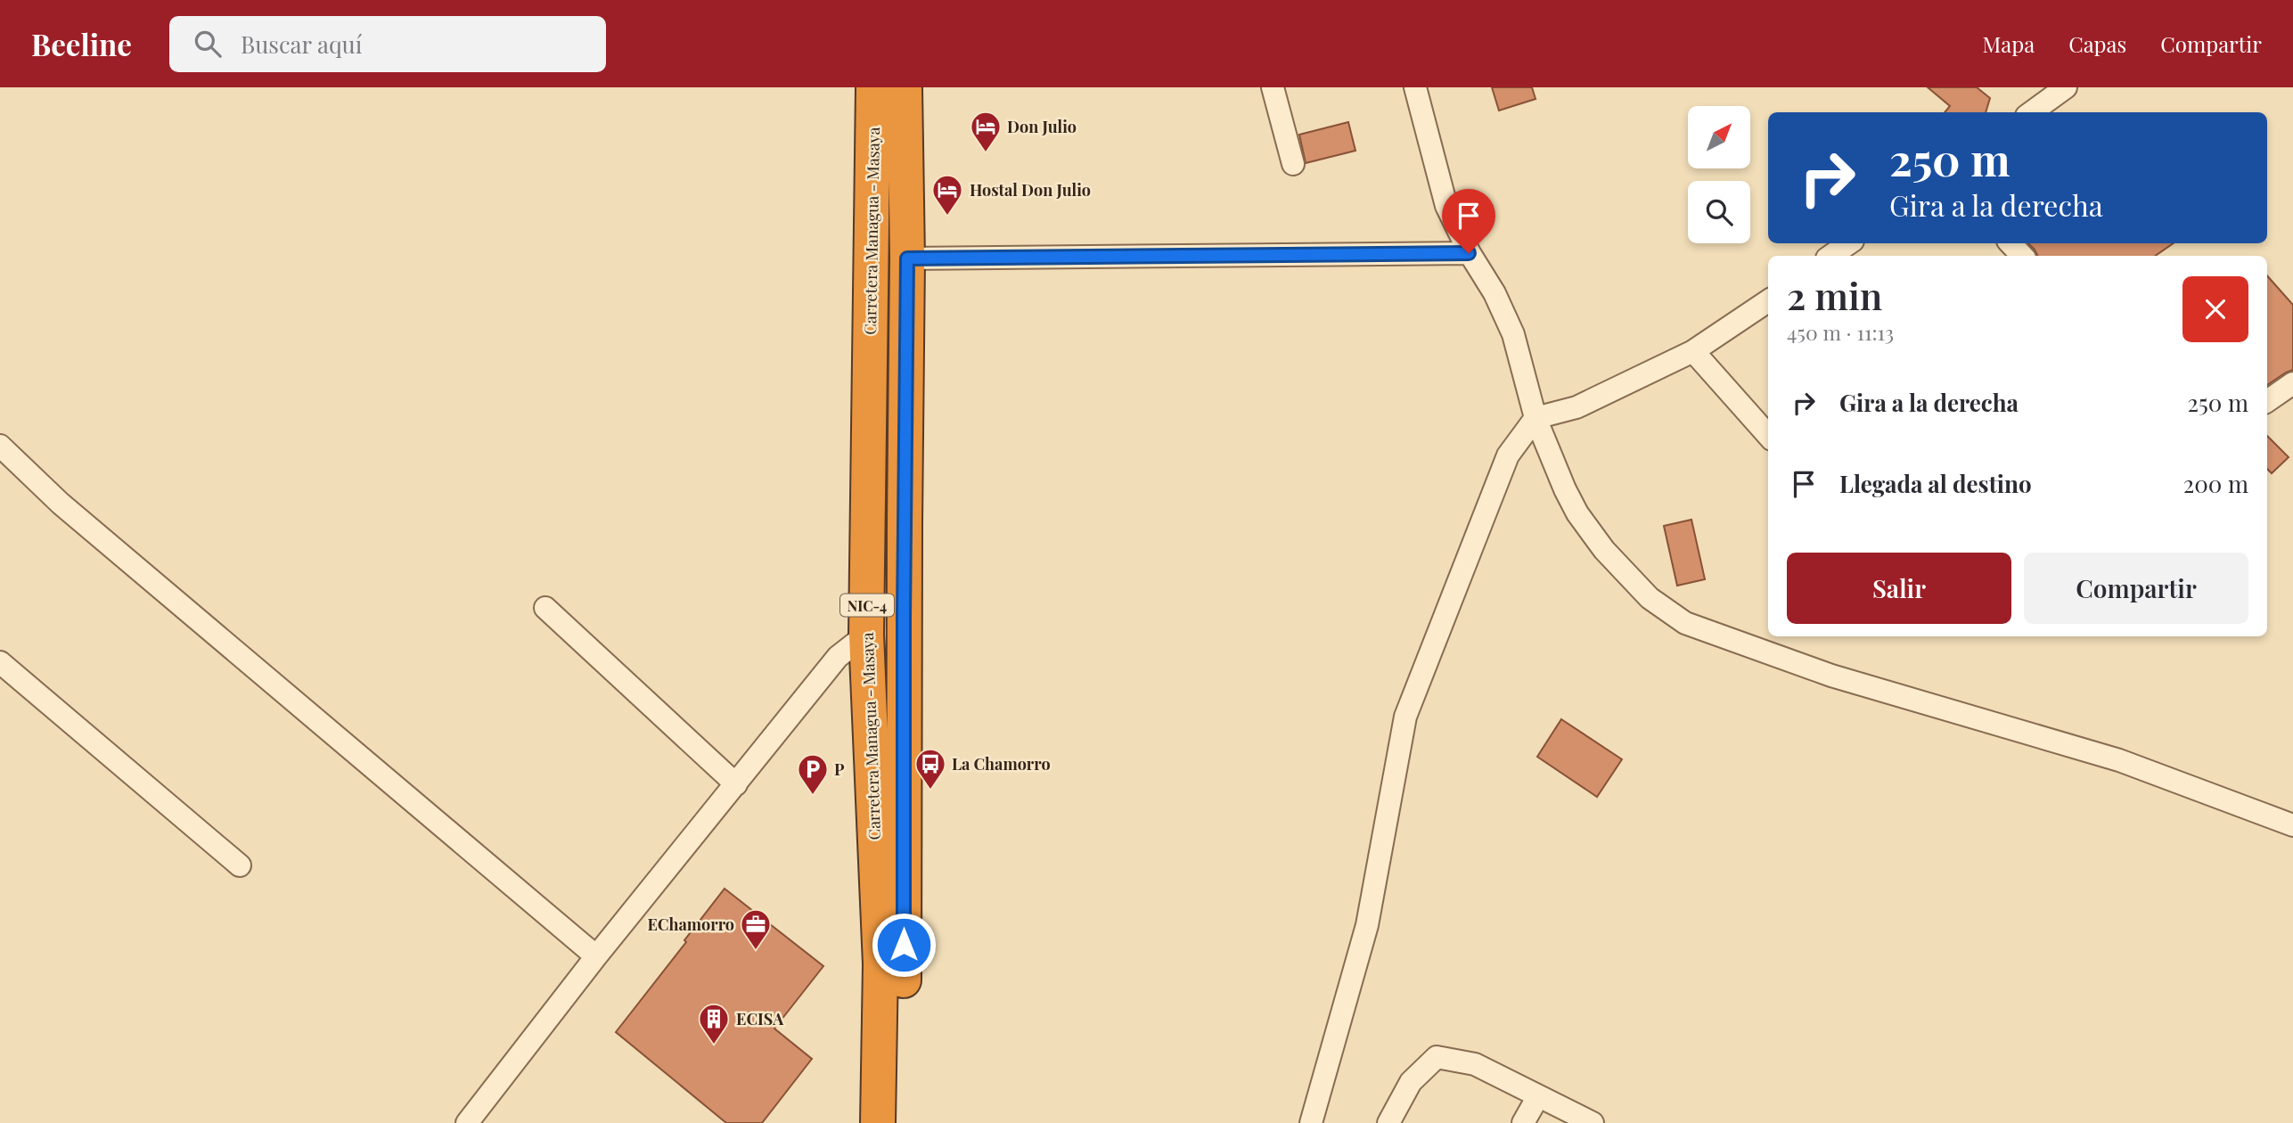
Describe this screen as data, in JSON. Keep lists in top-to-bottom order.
{
  "streets": {
    "highway": ["Carretera Managua - Masaya", "NIC-4"]
  },
  "places": {
    "hotel": ["Don Julio", "Hostal Don Julio"],
    "bus stop": ["La Chamorro"],
    "parking": ["P"],
    "office": ["EChamorro"],
    "building": ["ECISA"]
  },
  "north": "top right",
  "page": {
    "header": "Beeline",
    "search": "Buscar aquí",
    "nav": ["Mapa", "Capas", "Compartir"],
    "turn": ["250 m", "Gira a la derecha"],
    "heading": ["2 min", "450 m · 11:13"],
    "list": [
      {
        "name": "Gira a la derecha",
        "value": "250 m"
      },
      {
        "name": "Llegada al destino",
        "value": "200 m"
      }
    ],
    "buttons": ["Salir", "Compartir"]
  }
}
